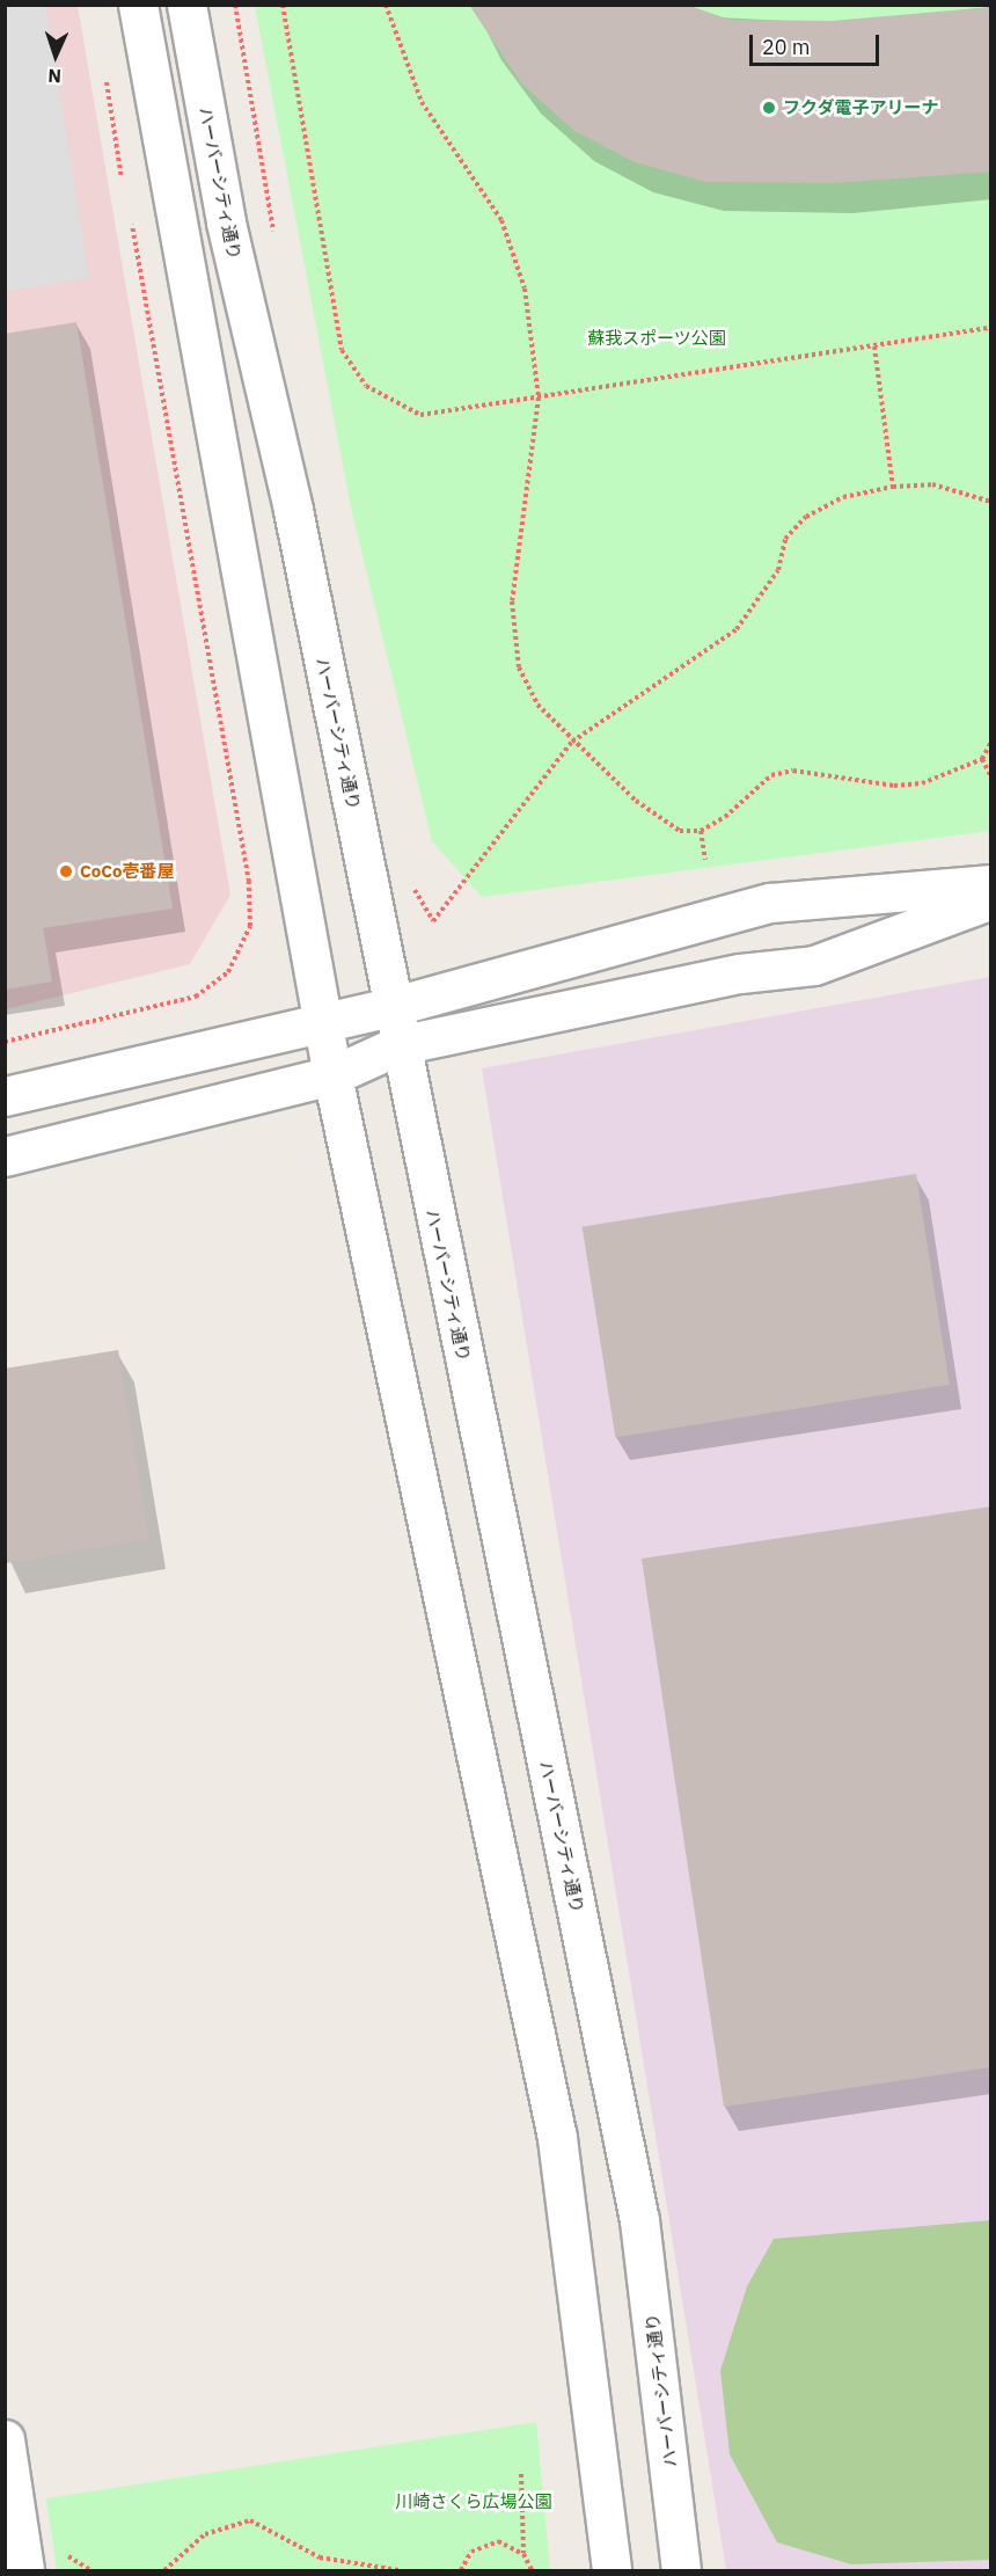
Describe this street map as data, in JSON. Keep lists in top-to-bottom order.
{
  "streets": {
    "street": ["ハーバーシティ通り"]
  },
  "parks": ["蘇我スポーツ公園", "川崎さくら広場公園"],
  "places": ["フクダ電子アリーナ", "CoCo壱番屋"],
  "scale_bar": "20 m",
  "north": "bottom"
}
